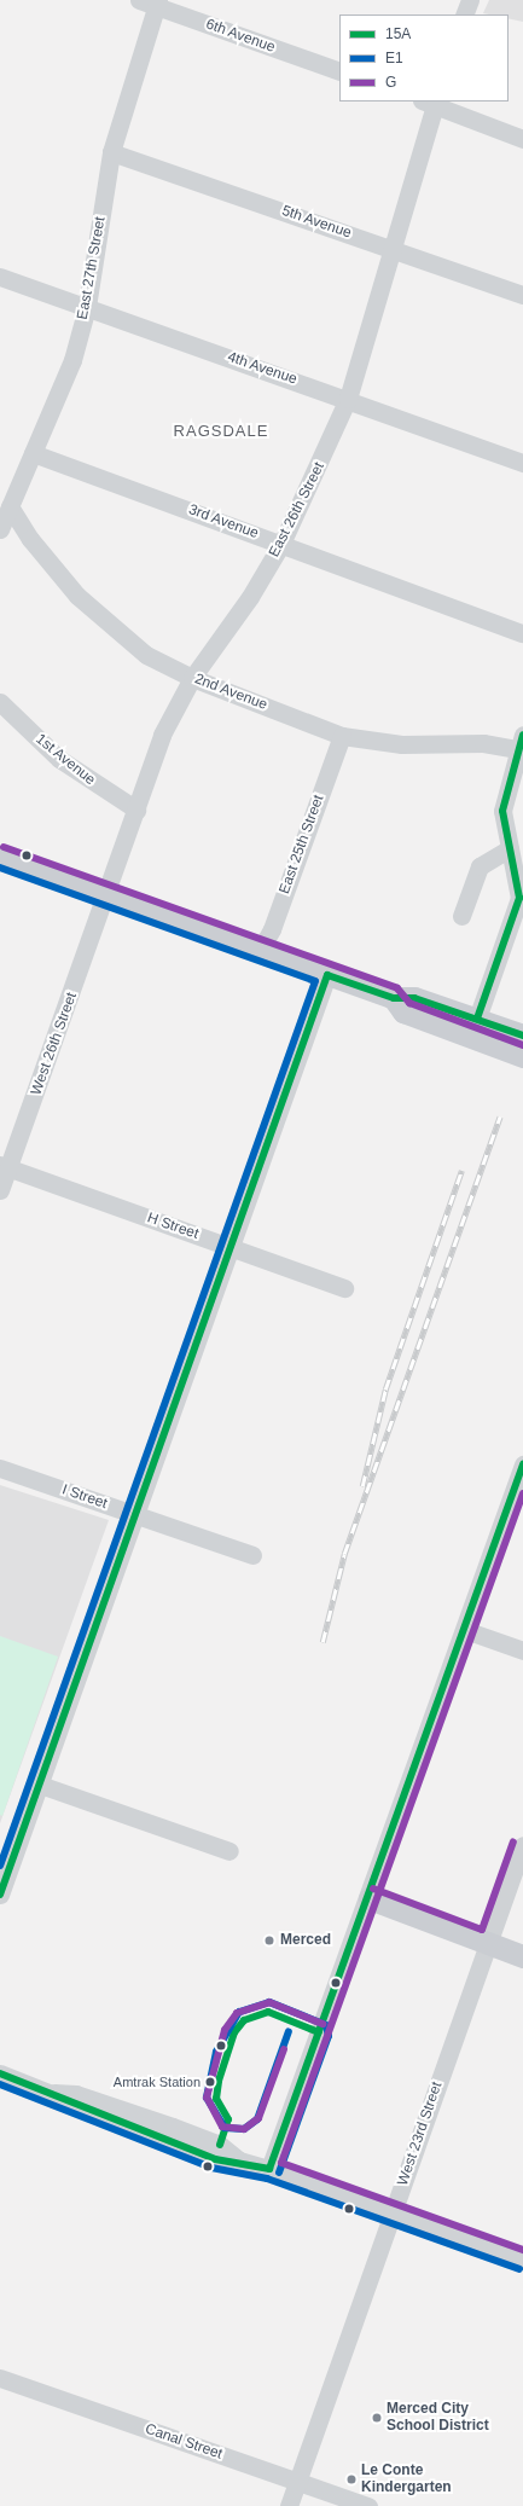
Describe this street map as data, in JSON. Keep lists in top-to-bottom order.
{
  "streets": {
    "street": [
      "6th Avenue",
      "5th Avenue",
      "East 27th Street",
      "4th Avenue",
      "East 26th Street",
      "3rd Avenue",
      "2nd Avenue",
      "1st Avenue",
      "East 25th Street",
      "West 26th Street",
      "H Street",
      "I Street",
      "West 23rd Street",
      "Canal Street"
    ]
  },
  "crossings": [
    ["6th Avenue", "East 27th Street"],
    ["5th Avenue", "East 27th Street"],
    ["5th Avenue", "East 26th Street"],
    ["East 27th Street", "4th Avenue"],
    ["East 27th Street", "3rd Avenue"],
    ["East 27th Street", "2nd Avenue"],
    ["4th Avenue", "East 26th Street"],
    ["East 26th Street", "3rd Avenue"],
    ["East 26th Street", "2nd Avenue"],
    ["East 26th Street", "1st Avenue"],
    ["East 26th Street", "West 26th Street"],
    ["2nd Avenue", "East 25th Street"],
    ["West 26th Street", "H Street"],
    ["West 23rd Street", "Canal Street"]
  ],
  "districts": ["RAGSDALE"],
  "places": [
    "Merced",
    "Amtrak Station",
    "Merced City School District",
    "Le Conte Kindergarten"
  ],
  "lines": ["transit line 15A", "transit line G", "transit line E1"],
  "legend": ["15A", "E1", "G"]
}
